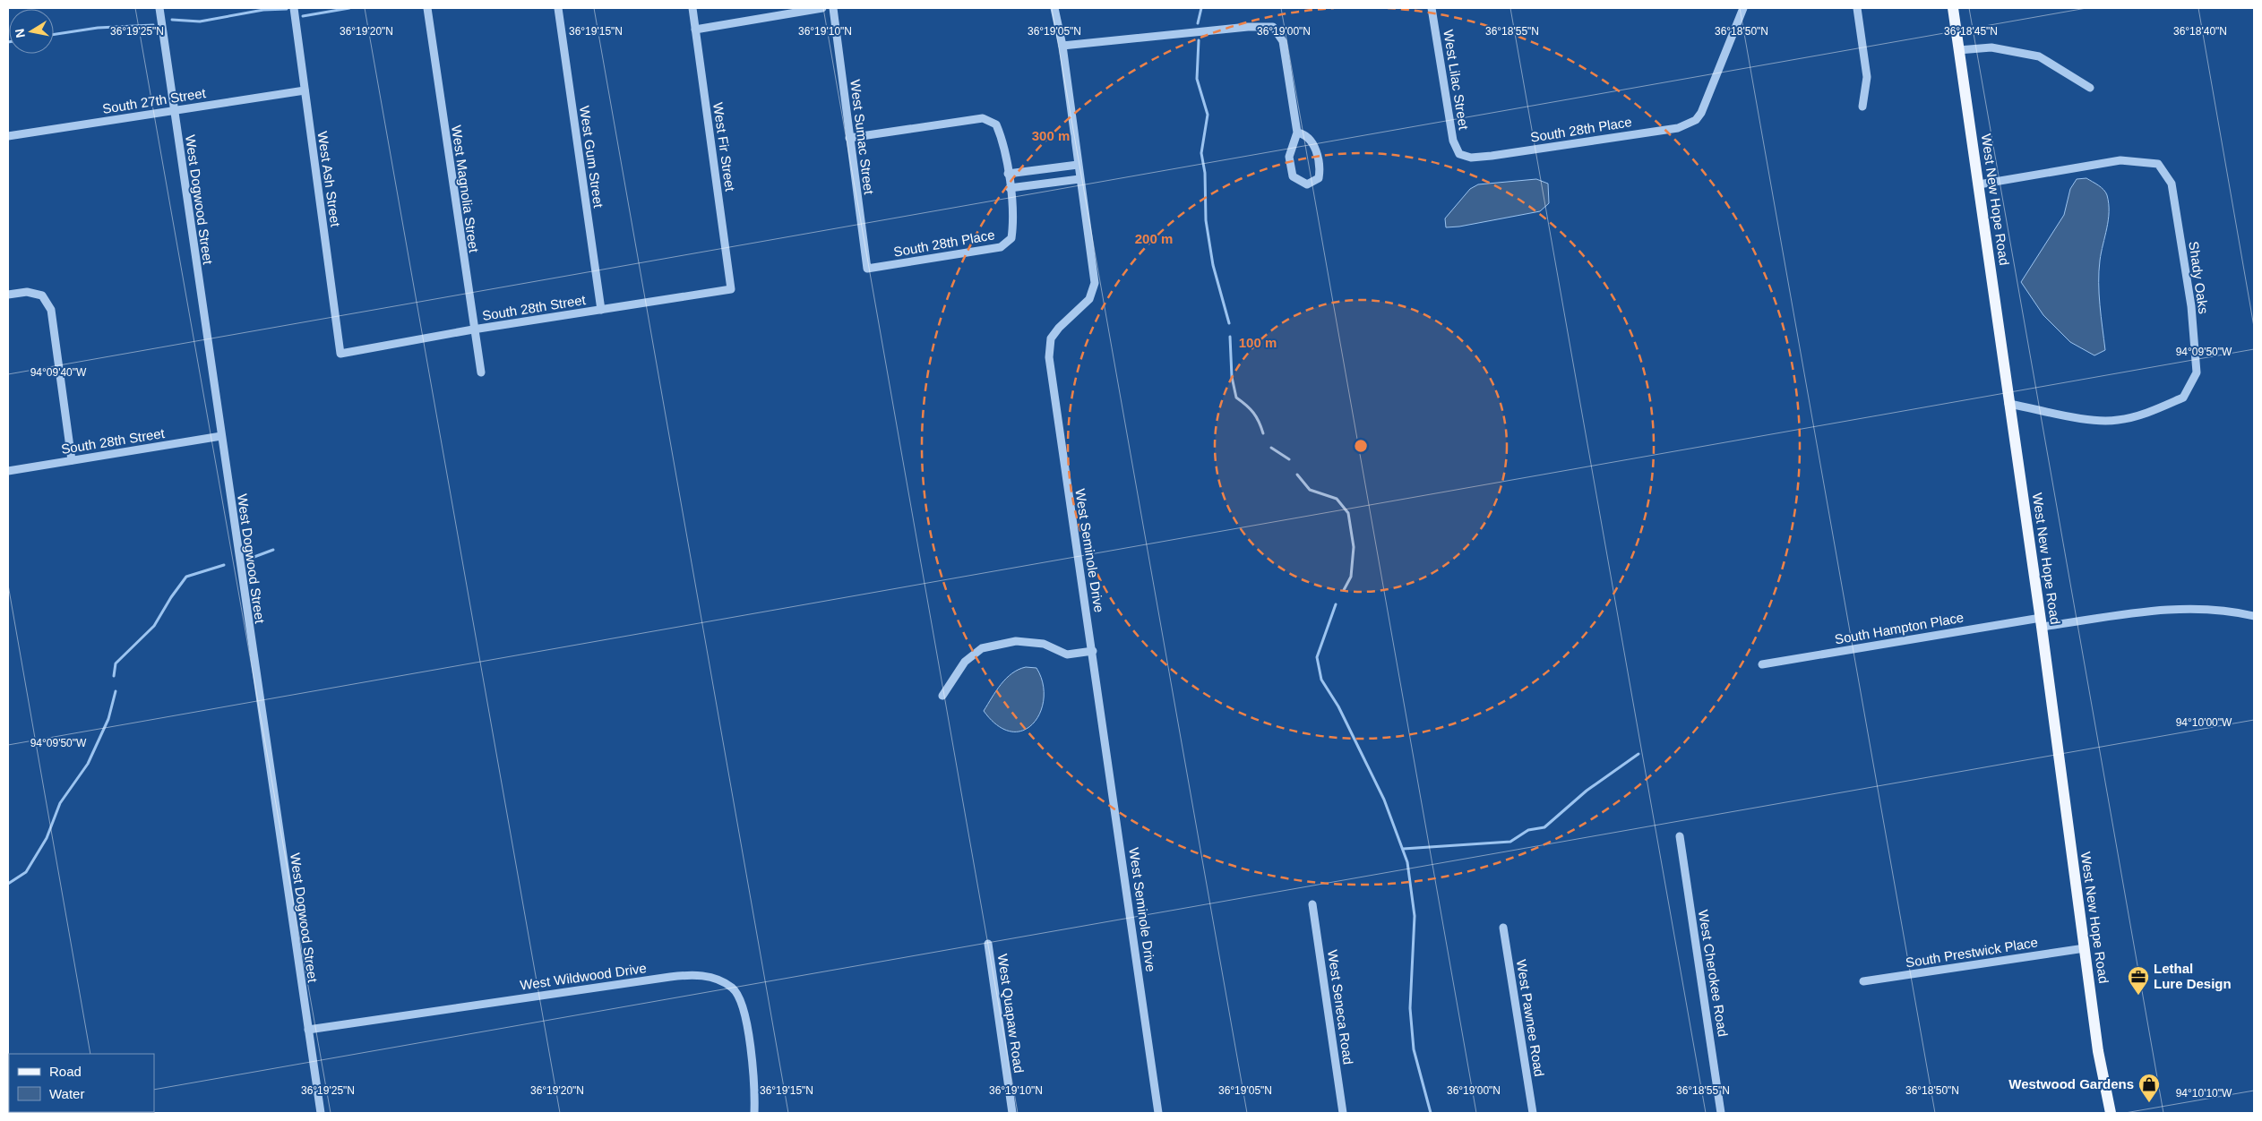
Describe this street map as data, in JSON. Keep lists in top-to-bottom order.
{
  "streets": {
    "main road": ["West New Hope Road"],
    "street": [
      "West Lilac Street",
      "South 27th Street",
      "South 28th Place",
      "West Sumac Street",
      "West Fir Street",
      "West Gum Street",
      "West Ash Street",
      "West Magnolia Street",
      "West Dogwood Street",
      "Shady Oaks",
      "South 28th Street",
      "West Seminole Drive",
      "South Hampton Place",
      "South Prestwick Place",
      "West Cherokee Road",
      "West Wildwood Drive",
      "West Seneca Road",
      "West Quapaw Road",
      "West Pawnee Road"
    ]
  },
  "crossings": [
    ["West Lilac Street", "South 28th Place"],
    ["South 27th Street", "West Ash Street"],
    ["South 27th Street", "West Dogwood Street"],
    ["South 28th Place", "West Sumac Street"],
    ["West Fir Street", "South 28th Street"],
    ["West Gum Street", "South 28th Street"],
    ["West Ash Street", "South 28th Street"],
    ["West Magnolia Street", "South 28th Street"],
    ["West Dogwood Street", "South 28th Street"],
    ["West Dogwood Street", "West Wildwood Drive"],
    ["West New Hope Road", "Shady Oaks"],
    ["West New Hope Road", "South Hampton Place"],
    ["West New Hope Road", "South Prestwick Place"]
  ],
  "places": {
    "office": ["Lethal Lure Design"],
    "shop": ["Westwood Gardens"]
  },
  "legend": ["Road", "Water"],
  "north": "left",
  "coordinates": [
    "36°19'25\"N",
    "36°19'20\"N",
    "36°19'15\"N",
    "36°19'10\"N",
    "36°19'05\"N",
    "36°19'00\"N",
    "36°18'55\"N",
    "36°18'50\"N",
    "36°18'45\"N",
    "36°18'40\"N",
    "94°09'50\"W",
    "94°09'40\"W",
    "94°10'00\"W",
    "94°10'10\"W"
  ],
  "rings": ["300 m", "200 m", "100 m"]
}
